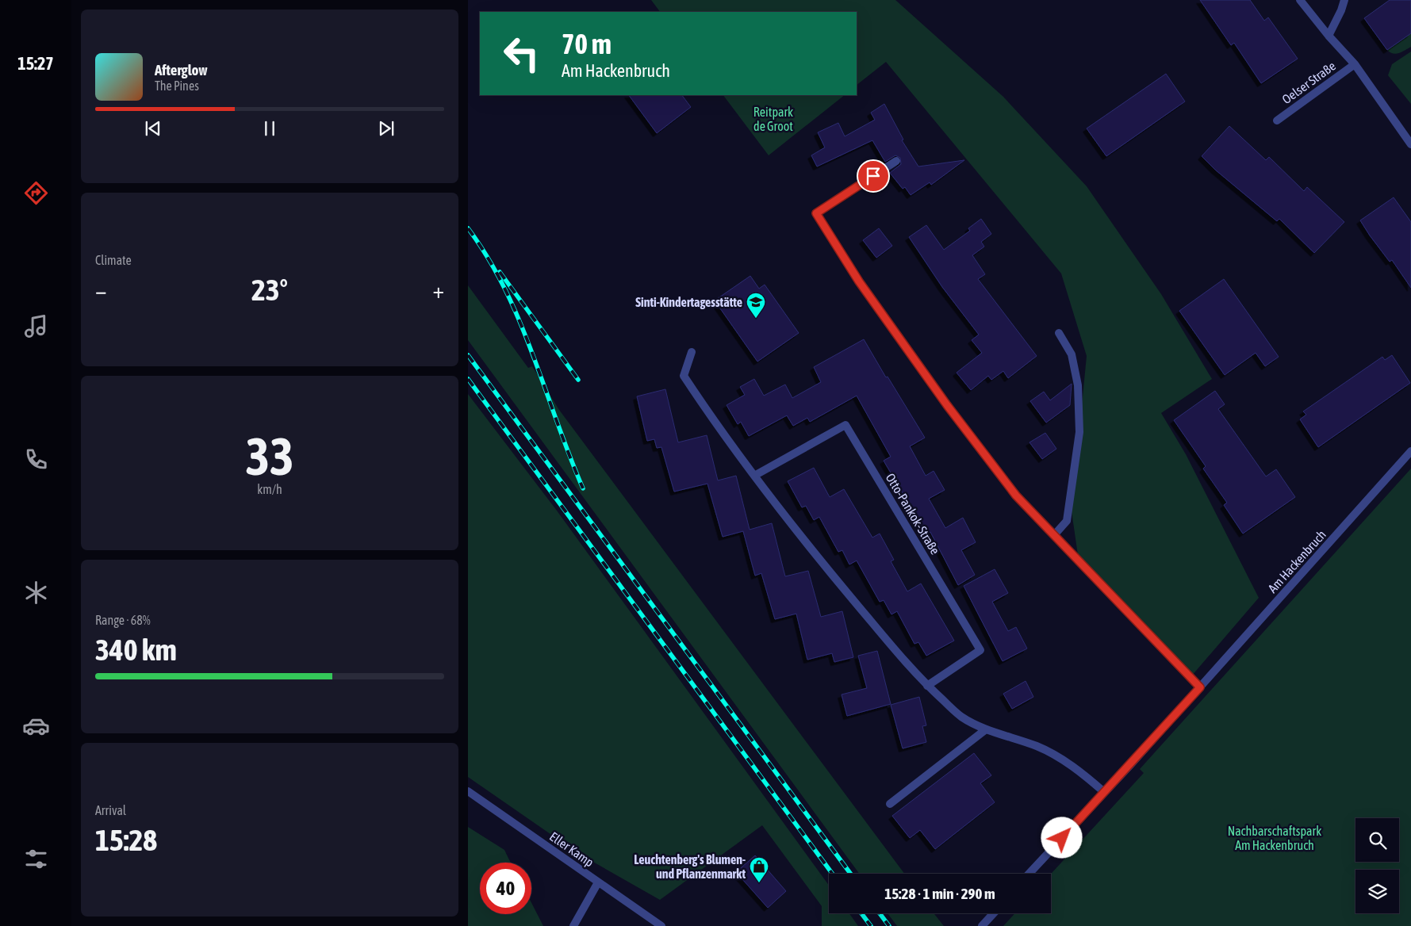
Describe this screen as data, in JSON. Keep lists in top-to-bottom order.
{
  "streets": {
    "street": [
      "Oelser Straße",
      "Otto-Pankok-Straße",
      "Am Hackenbruch",
      "Eller Kamp"
    ]
  },
  "parks": ["Reitpark de Groot", "Nachbarschaftspark Am Hackenbruch"],
  "places": {
    "school or university": ["Sinti-Kindertagesstätte"],
    "shop": ["Leuchtenberg's Blumen- und Pflanzenmarkt"]
  },
  "page": {
    "tabs": "15:27",
    "turn": ["70 m", "Am Hackenbruch"],
    "song": ["Afterglow", "The Pines"],
    "tile": [
      "Climate",
      ["33", "km/h"],
      ["Range · 68%", "340 km"],
      ["Arrival", "15:28"]
    ],
    "heat": ["−", "23°", "+"],
    "limit": "40",
    "trip": "15:28 · 1 min · 290 m"
  }
}
